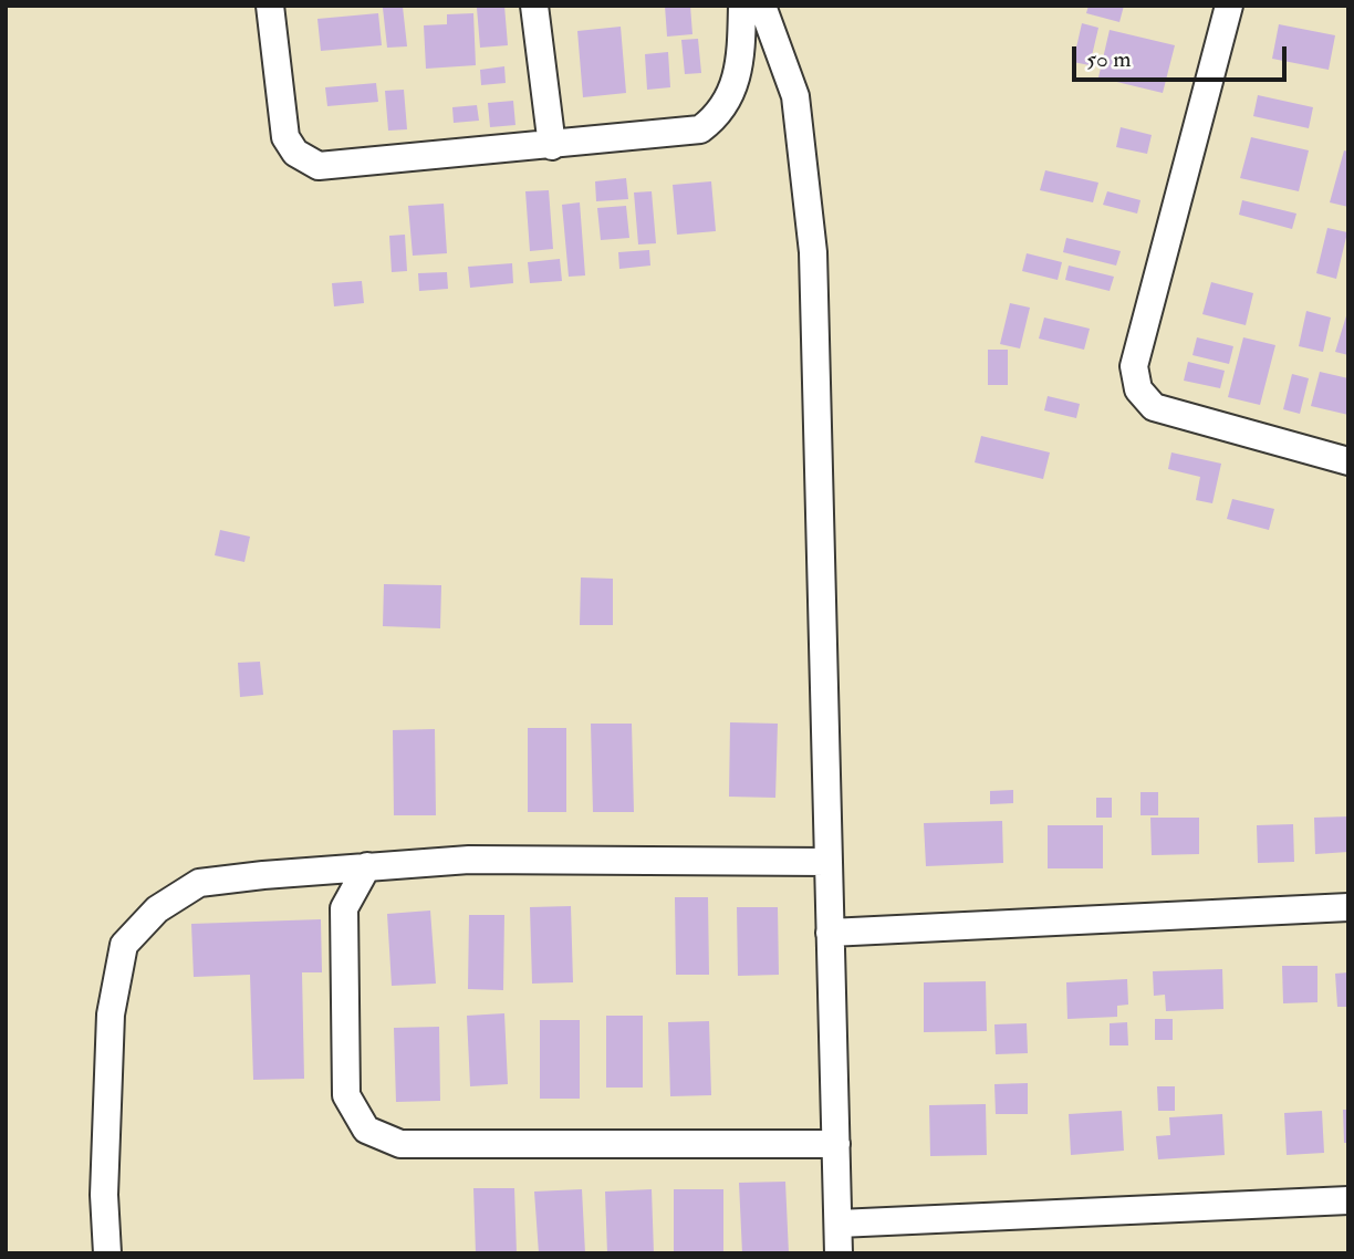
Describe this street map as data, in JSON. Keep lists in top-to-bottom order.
{
  "scale_bar": "50 m"
}
